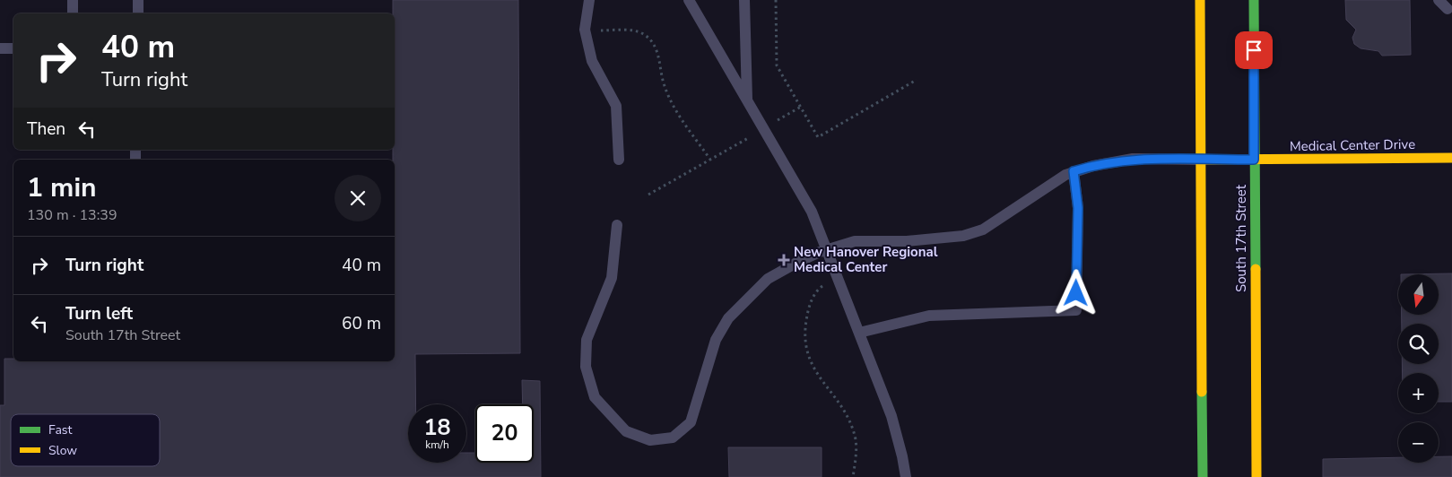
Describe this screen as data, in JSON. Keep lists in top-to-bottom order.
{
  "streets": {
    "main road": ["Medical Center Drive", "South 17th Street"]
  },
  "crossings": [
    ["Medical Center Drive", "South 17th Street"]
  ],
  "places": {
    "health": ["New Hanover Regional Medical Center"]
  },
  "legend": ["Fast", "Slow"],
  "north": "bottom",
  "page": {
    "turn": ["40 m", "Turn right"],
    "then": "Then",
    "heading": ["1 min", "130 m · 13:39"],
    "list": [
      {
        "name": "Turn right",
        "value": "40 m"
      },
      {
        "name": "Turn left",
        "note": "South 17th Street",
        "value": "60 m"
      }
    ],
    "map_buttons": ["+", "−"],
    "speed": "18 km/h",
    "limit": "20"
  }
}
